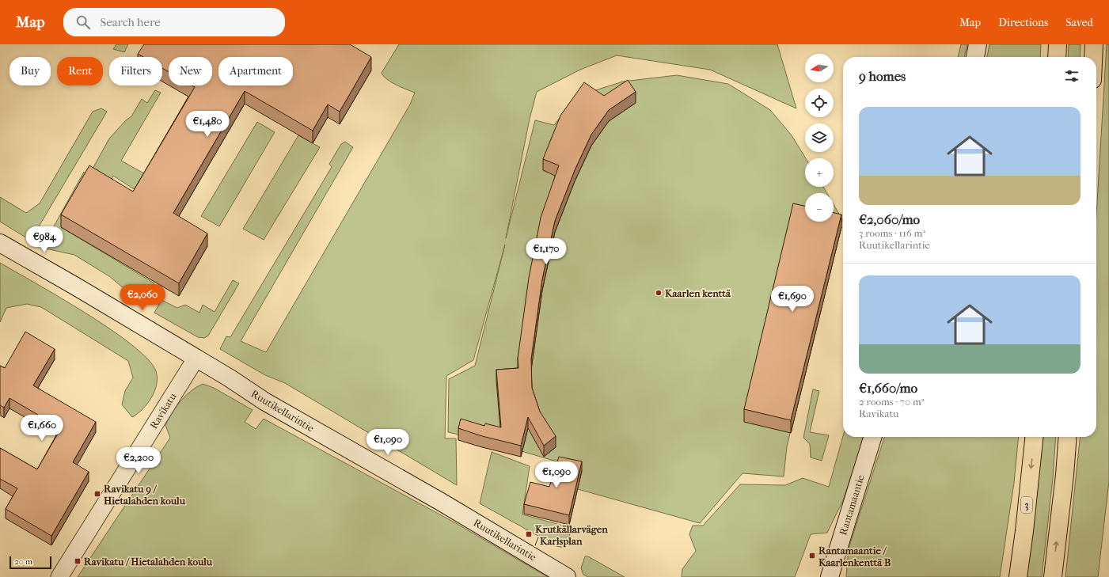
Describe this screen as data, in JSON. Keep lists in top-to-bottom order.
{
  "streets": {
    "highway": ["3"],
    "main road": ["Ruutikellarintie", "Rantamaantie"],
    "street": ["Ravikatu"]
  },
  "crossings": [
    ["Ravikatu", "Ruutikellarintie"]
  ],
  "places": {
    "other": ["Kaarlen kenttä"],
    "transit": [
      "Ravikatu 9 / Hietalahden koulu",
      "Krutkällarvägen / Karlsplan",
      "Rantamaantie / Kaarlenkenttä B",
      "Ravikatu / Hietalahden koulu"
    ]
  },
  "scale_bar": "20 m",
  "north": "left",
  "page": {
    "header": "Map",
    "search": "Search here",
    "nav": ["Map", "Directions", "Saved"],
    "map_buttons": ["+", "−"],
    "chip": [
      "Buy",
      "Rent",
      "Filters",
      "New",
      "Apartment"
    ],
    "heading": "9 homes",
    "list": [
      {
        "name": "€2,060/mo",
        "note": "3 rooms · 116 m² · Ruutikellarintie"
      },
      {
        "name": "€1,660/mo",
        "note": "2 rooms · 70 m² · Ravikatu"
      }
    ],
    "price": [
      "€1,480",
      "€984",
      "€1,170",
      "€2,060",
      "€1,690",
      "€1,660",
      "€1,090",
      "€2,200",
      "€1,090"
    ],
    "scale": "20 m"
  }
}
